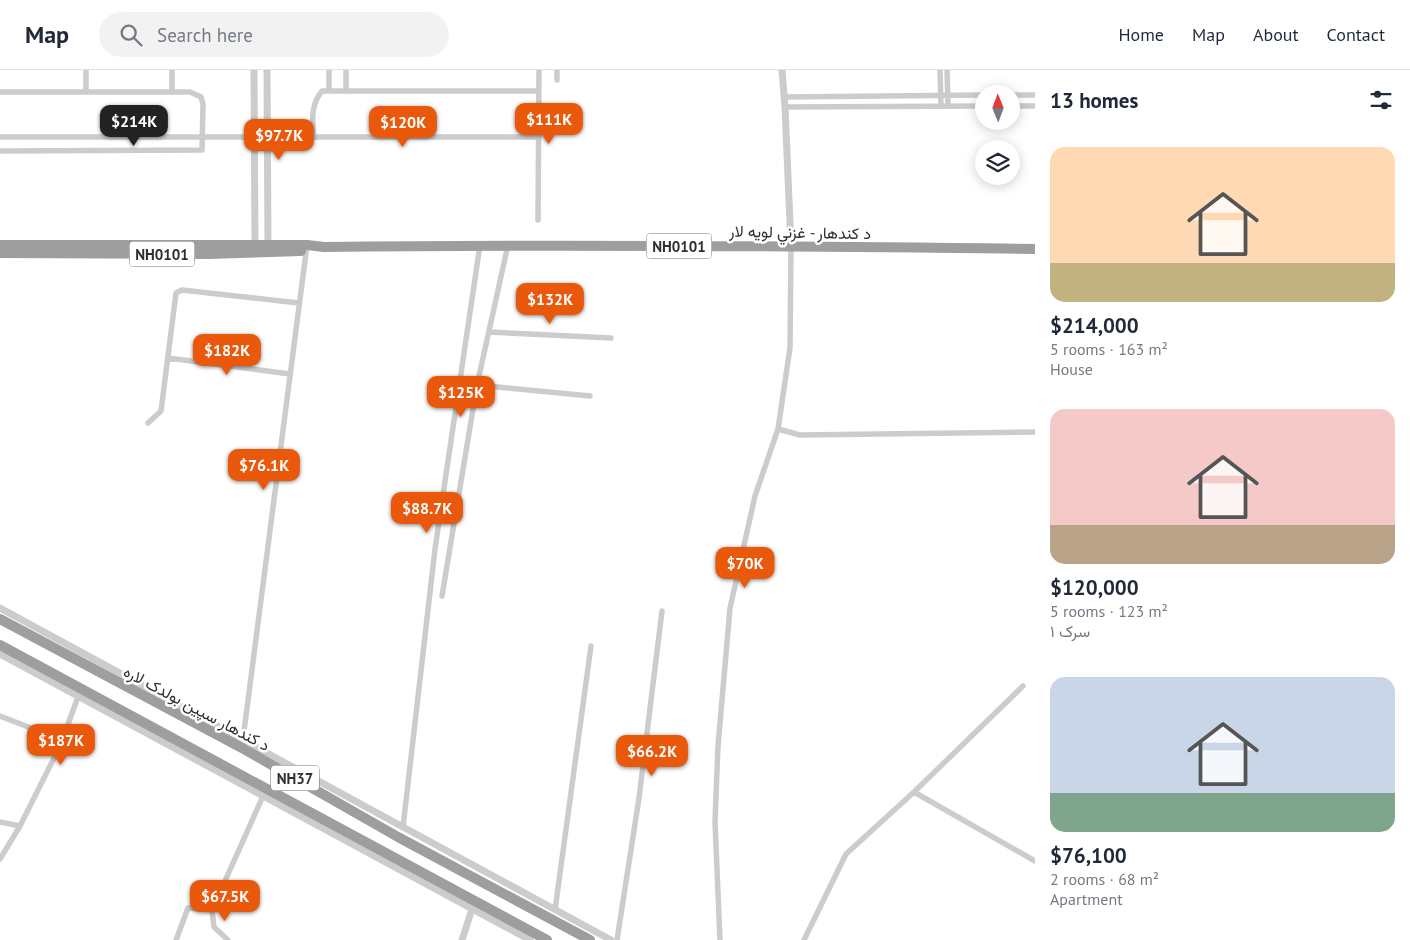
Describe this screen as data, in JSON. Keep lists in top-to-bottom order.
{
  "streets": {
    "highway": [
      "د کندهار - غزني لويه لار",
      "NH0101",
      "د کندهار سپین بولدک لاره",
      "NH37"
    ]
  },
  "north": "top",
  "page": {
    "header": "Map",
    "search": "Search here",
    "nav": [
      "Home",
      "Map",
      "About",
      "Contact"
    ],
    "heading": "13 homes",
    "price": [
      "$111K",
      "$214K",
      "$120K",
      "$97.7K",
      "$132K",
      "$182K",
      "$125K",
      "$76.1K",
      "$88.7K",
      "$70K",
      "$187K",
      "$66.2K",
      "$67.5K"
    ],
    "list": [
      {
        "name": "$214,000",
        "note": "5 rooms · 163 m² · House"
      },
      {
        "name": "$120,000",
        "note": "5 rooms · 123 m² · سرک ۱"
      },
      {
        "name": "$76,100",
        "note": "2 rooms · 68 m² · Apartment"
      }
    ]
  }
}
